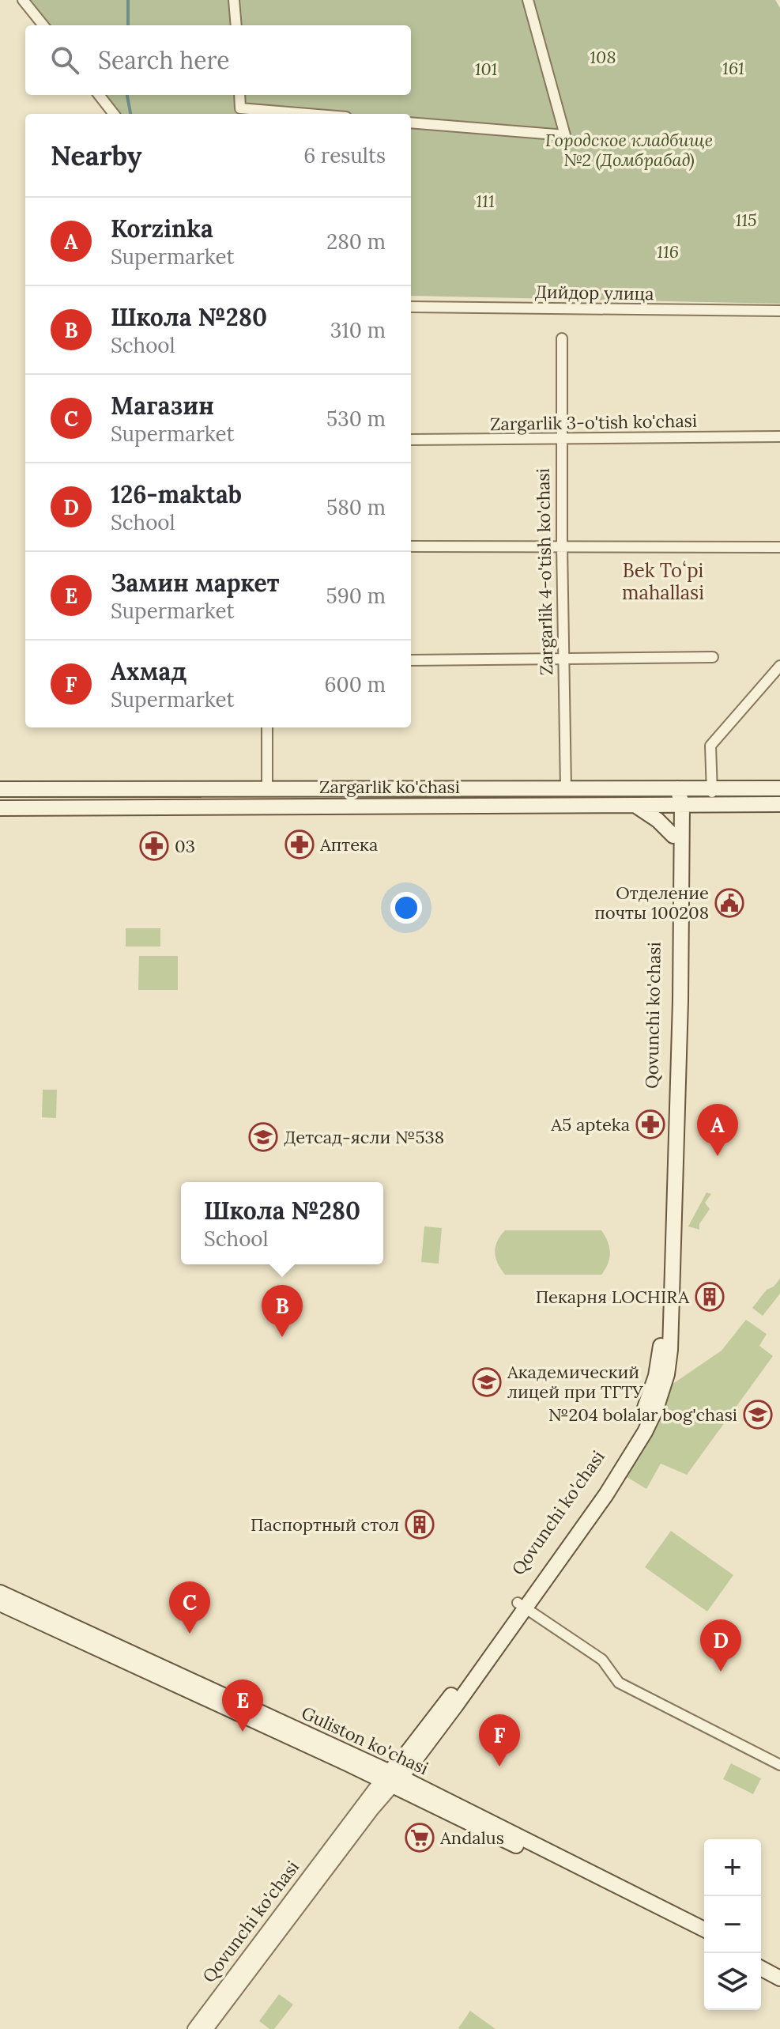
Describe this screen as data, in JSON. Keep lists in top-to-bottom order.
{
  "streets": {
    "main road": [
      "Zargarlik 4-o'tish ko'chasi",
      "Zargarlik ko'chasi",
      "Qovunchi ko'chasi",
      "Guliston ko'chasi"
    ],
    "street": ["Дийдор улица", "Zargarlik 3-o'tish ko'chasi"]
  },
  "crossings": [
    ["Zargarlik 3-o'tish ko'chasi", "Zargarlik 4-o'tish ko'chasi"],
    ["Zargarlik 4-o'tish ko'chasi", "Zargarlik ko'chasi"],
    ["Zargarlik ko'chasi", "Qovunchi ko'chasi"],
    ["Qovunchi ko'chasi", "Guliston ko'chasi"]
  ],
  "districts": ["Bek Toʻpi mahallasi"],
  "parks": [
    "108",
    "161",
    "101",
    "Городское кладбище №2 (Домбрабад)",
    "111",
    "115",
    "116"
  ],
  "places": {
    "pharmacy": ["Аптека", "03", "A5 apteka"],
    "public building": ["Отделение почты 100208"],
    "school or university": ["Детсад-ясли №538", "Академический лицей при ТГТУ", "№204 bolalar bog'chasi"],
    "building": ["Пекарня LOCHIRA", "Паспортный стол"],
    "supermarket": ["Andalus"]
  },
  "page": {
    "search": "Search here",
    "heading": ["Nearby", "6 results"],
    "list": [
      {
        "mark": "A",
        "name": "Korzinka",
        "note": "Supermarket",
        "value": "280 m"
      },
      {
        "mark": "B",
        "name": "Школа №280",
        "note": "School",
        "value": "310 m"
      },
      {
        "mark": "C",
        "name": "Магазин",
        "note": "Supermarket",
        "value": "530 m"
      },
      {
        "mark": "D",
        "name": "126-maktab",
        "note": "School",
        "value": "580 m"
      },
      {
        "mark": "E",
        "name": "Замин маркет",
        "note": "Supermarket",
        "value": "590 m"
      },
      {
        "mark": "F",
        "name": "Ахмад",
        "note": "Supermarket",
        "value": "600 m"
      }
    ],
    "pins": [
      "A",
      "B",
      "C",
      "D",
      "E",
      "F"
    ],
    "popup": ["Школа №280", "School"],
    "map_buttons": ["+", "−"]
  }
}
